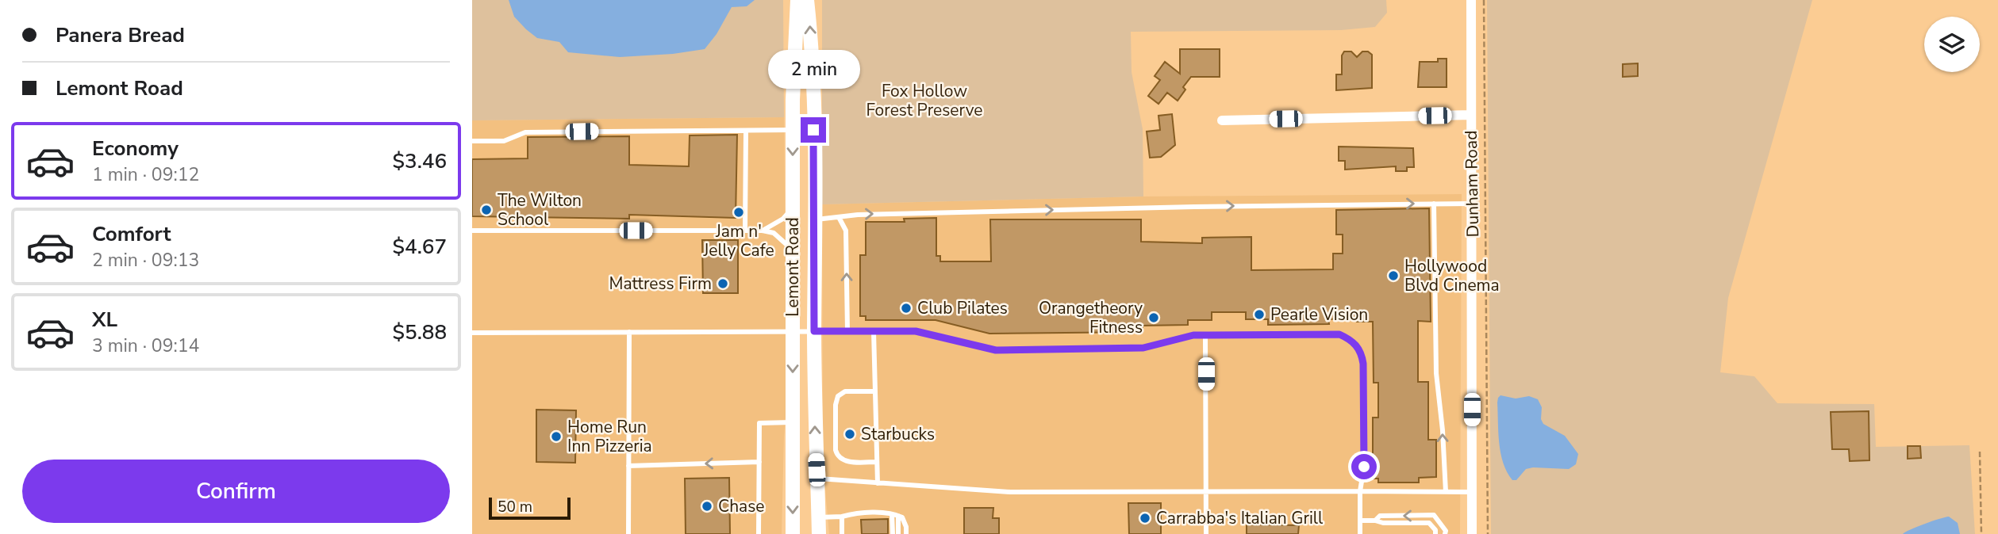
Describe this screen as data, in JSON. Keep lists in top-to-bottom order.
{
  "streets": {
    "main road": ["Lemont Road"],
    "street": ["Dunham Road"]
  },
  "parks": ["Fox Hollow Forest Preserve"],
  "places": [
    "The Wilton School",
    "Jam n' Jelly Cafe",
    "Hollywood Blvd Cinema",
    "Mattress Firm",
    "Club Pilates",
    "Pearle Vision",
    "Orangetheory Fitness",
    "Starbucks",
    "Home Run Inn Pizzeria",
    "Chase",
    "Carrabba's Italian Grill"
  ],
  "scale_bar": "50 m",
  "page": {
    "banner": ["Panera Bread", "Lemont Road"],
    "bubble": "2 min",
    "list": [
      {
        "name": "Economy",
        "note": "1 min · 09:12",
        "value": "$3.46"
      },
      {
        "name": "Comfort",
        "note": "2 min · 09:13",
        "value": "$4.67"
      },
      {
        "name": "XL",
        "note": "3 min · 09:14",
        "value": "$5.88"
      }
    ],
    "buttons": "Confirm",
    "scale": "50 m"
  }
}
